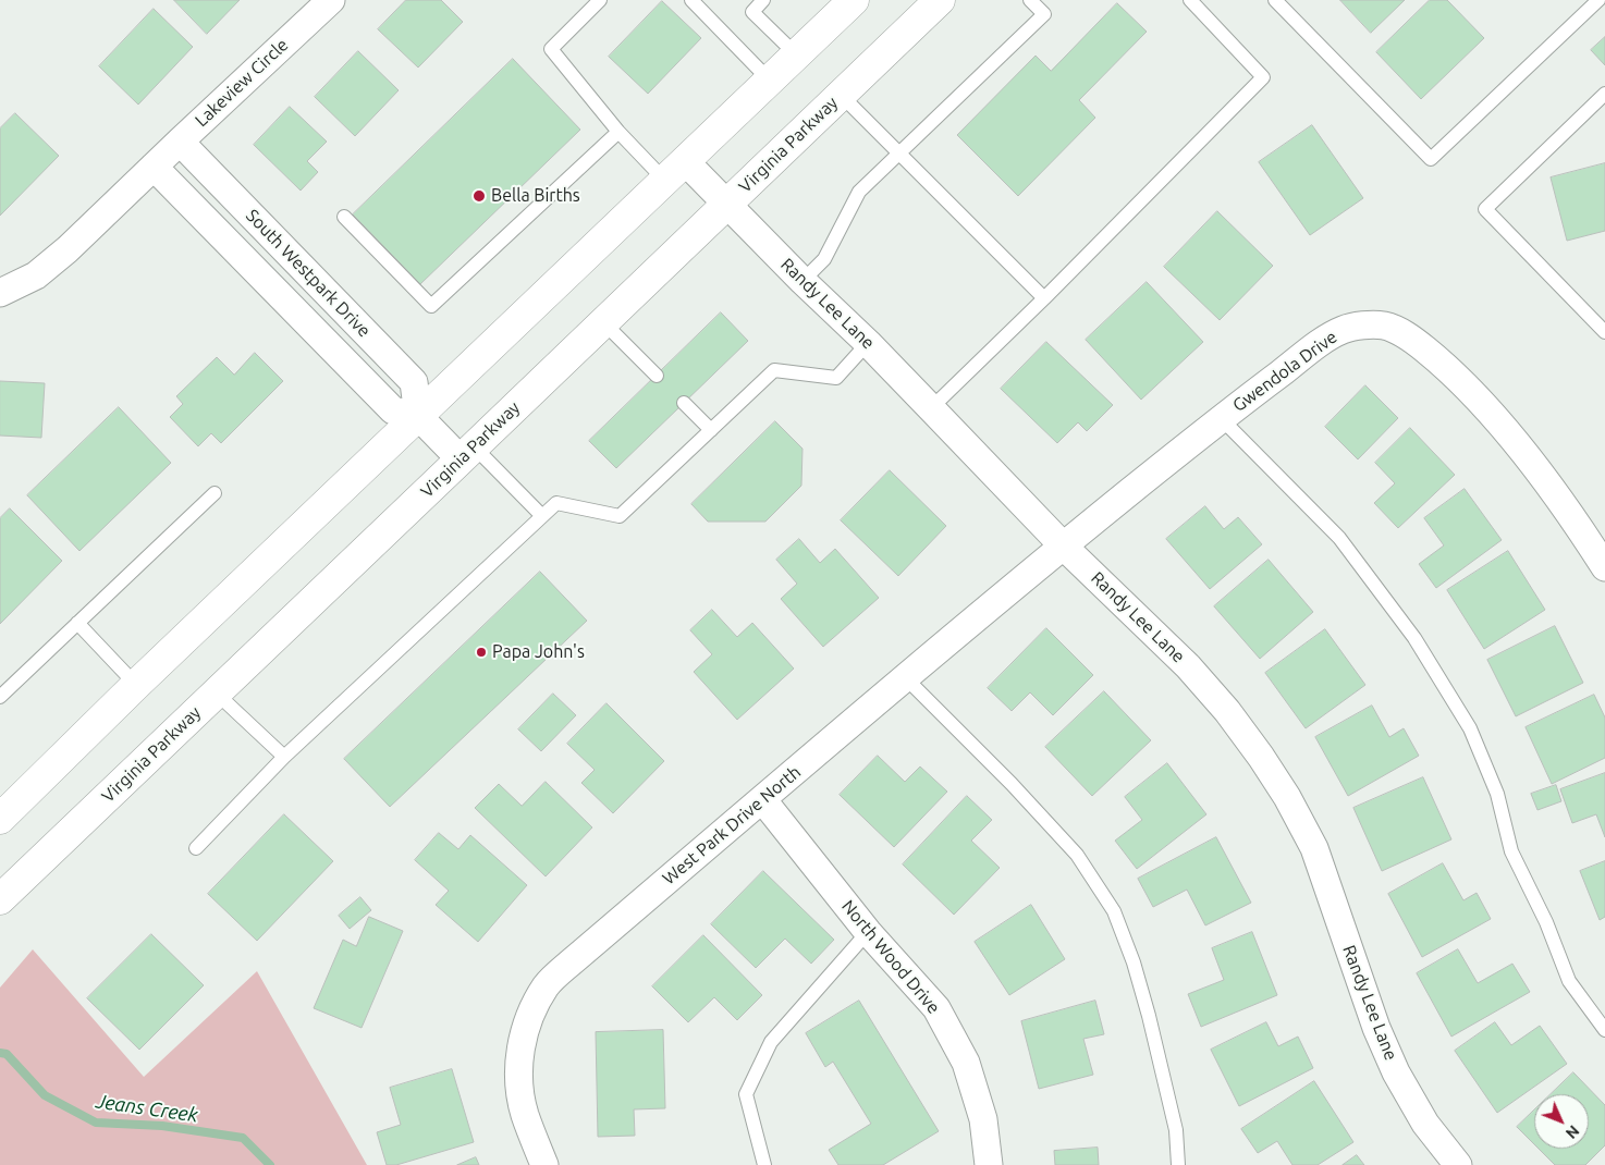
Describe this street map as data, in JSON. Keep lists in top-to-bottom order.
{
  "streets": {
    "main road": ["Virginia Parkway"],
    "street": [
      "Lakeview Circle",
      "South Westpark Drive",
      "Randy Lee Lane",
      "Gwendola Drive",
      "West Park Drive North",
      "North Wood Drive"
    ]
  },
  "crossings": [
    ["Lakeview Circle", "South Westpark Drive"],
    ["Virginia Parkway", "Randy Lee Lane"],
    ["Randy Lee Lane", "Gwendola Drive"],
    ["Randy Lee Lane", "West Park Drive North"],
    ["Gwendola Drive", "West Park Drive North"],
    ["West Park Drive North", "North Wood Drive"]
  ],
  "water": ["Jeans Creek"],
  "places": ["Bella Births", "Papa John's"],
  "north": "bottom right"
}
